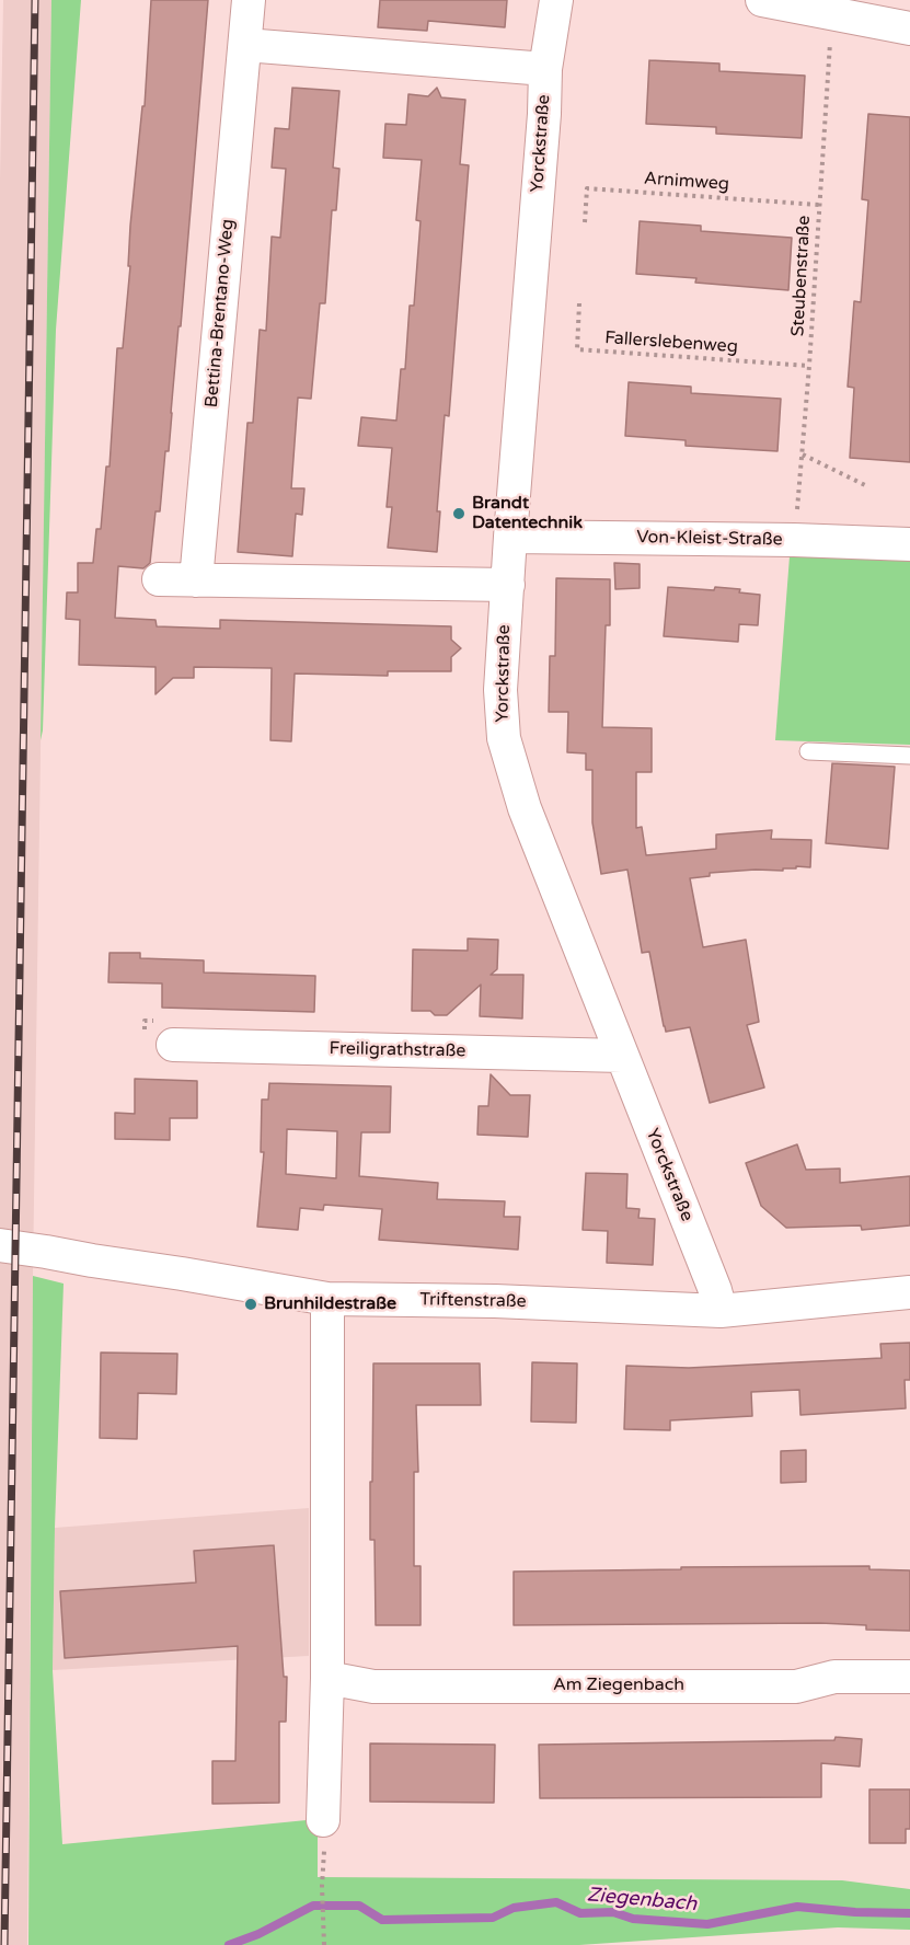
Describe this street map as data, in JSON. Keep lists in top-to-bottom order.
{
  "streets": {
    "street": [
      "Yorckstraße",
      "Bettina-Brentano-Weg",
      "Von-Kleist-Straße",
      "Freiligrathstraße",
      "Triftenstraße",
      "Am Ziegenbach"
    ],
    "path": ["Arnimweg", "Steubenstraße", "Fallerslebenweg"]
  },
  "crossings": [
    ["Yorckstraße", "Von-Kleist-Straße"],
    ["Yorckstraße", "Freiligrathstraße"],
    ["Yorckstraße", "Triftenstraße"],
    ["Arnimweg", "Steubenstraße"],
    ["Steubenstraße", "Fallerslebenweg"],
    ["Steubenstraße", "Von-Kleist-Straße"]
  ],
  "water": ["Ziegenbach"],
  "places": ["Brandt Datentechnik", "Brunhildestraße"]
}
